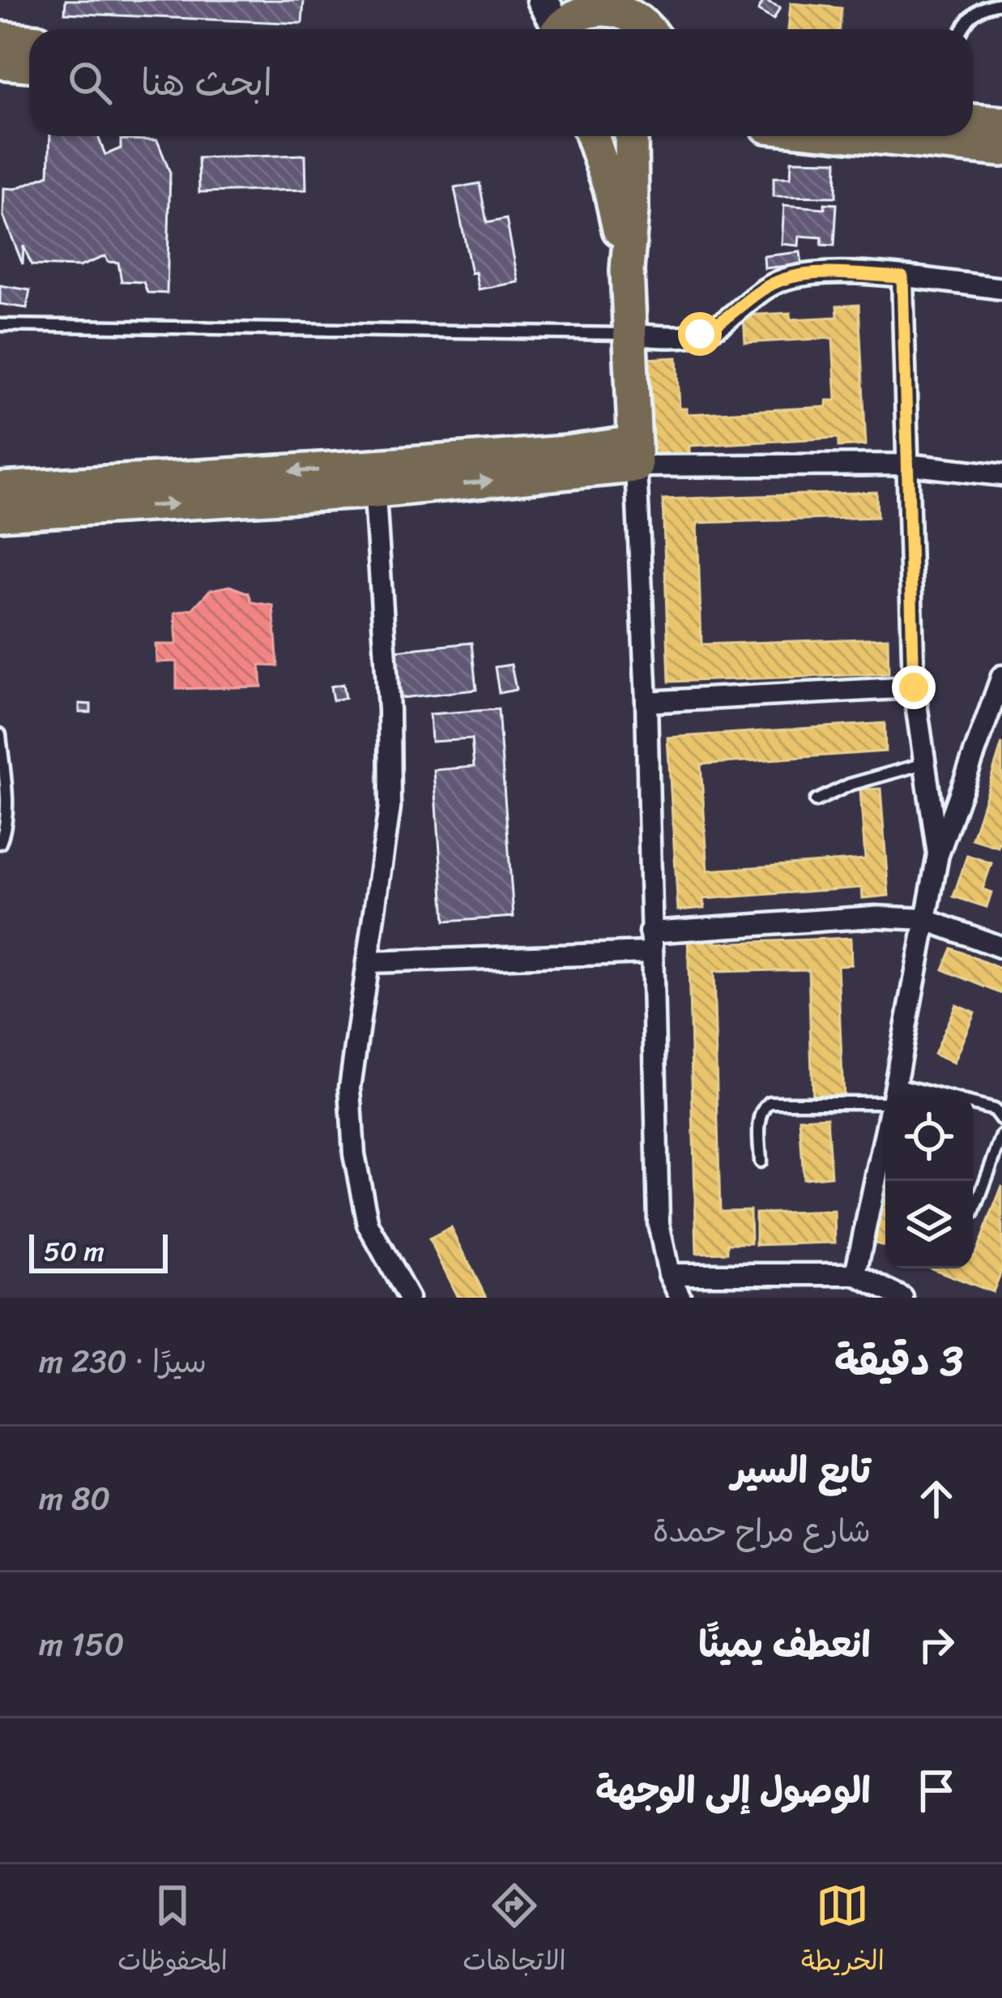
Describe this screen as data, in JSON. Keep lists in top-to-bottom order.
{
  "scale_bar": "50 m",
  "page": {
    "search": "ابحث هنا",
    "scale": "50 m",
    "heading": ["3 دقيقة", "سيرًا · 230 m"],
    "list": [
      ["تابع السير", "شارع مراح حمدة", "80 m"],
      ["انعطف يمينًا", "150 m"],
      "الوصول إلى الوجهة"
    ],
    "nav": ["الخريطة", "الاتجاهات", "المحفوظات"]
  }
}
